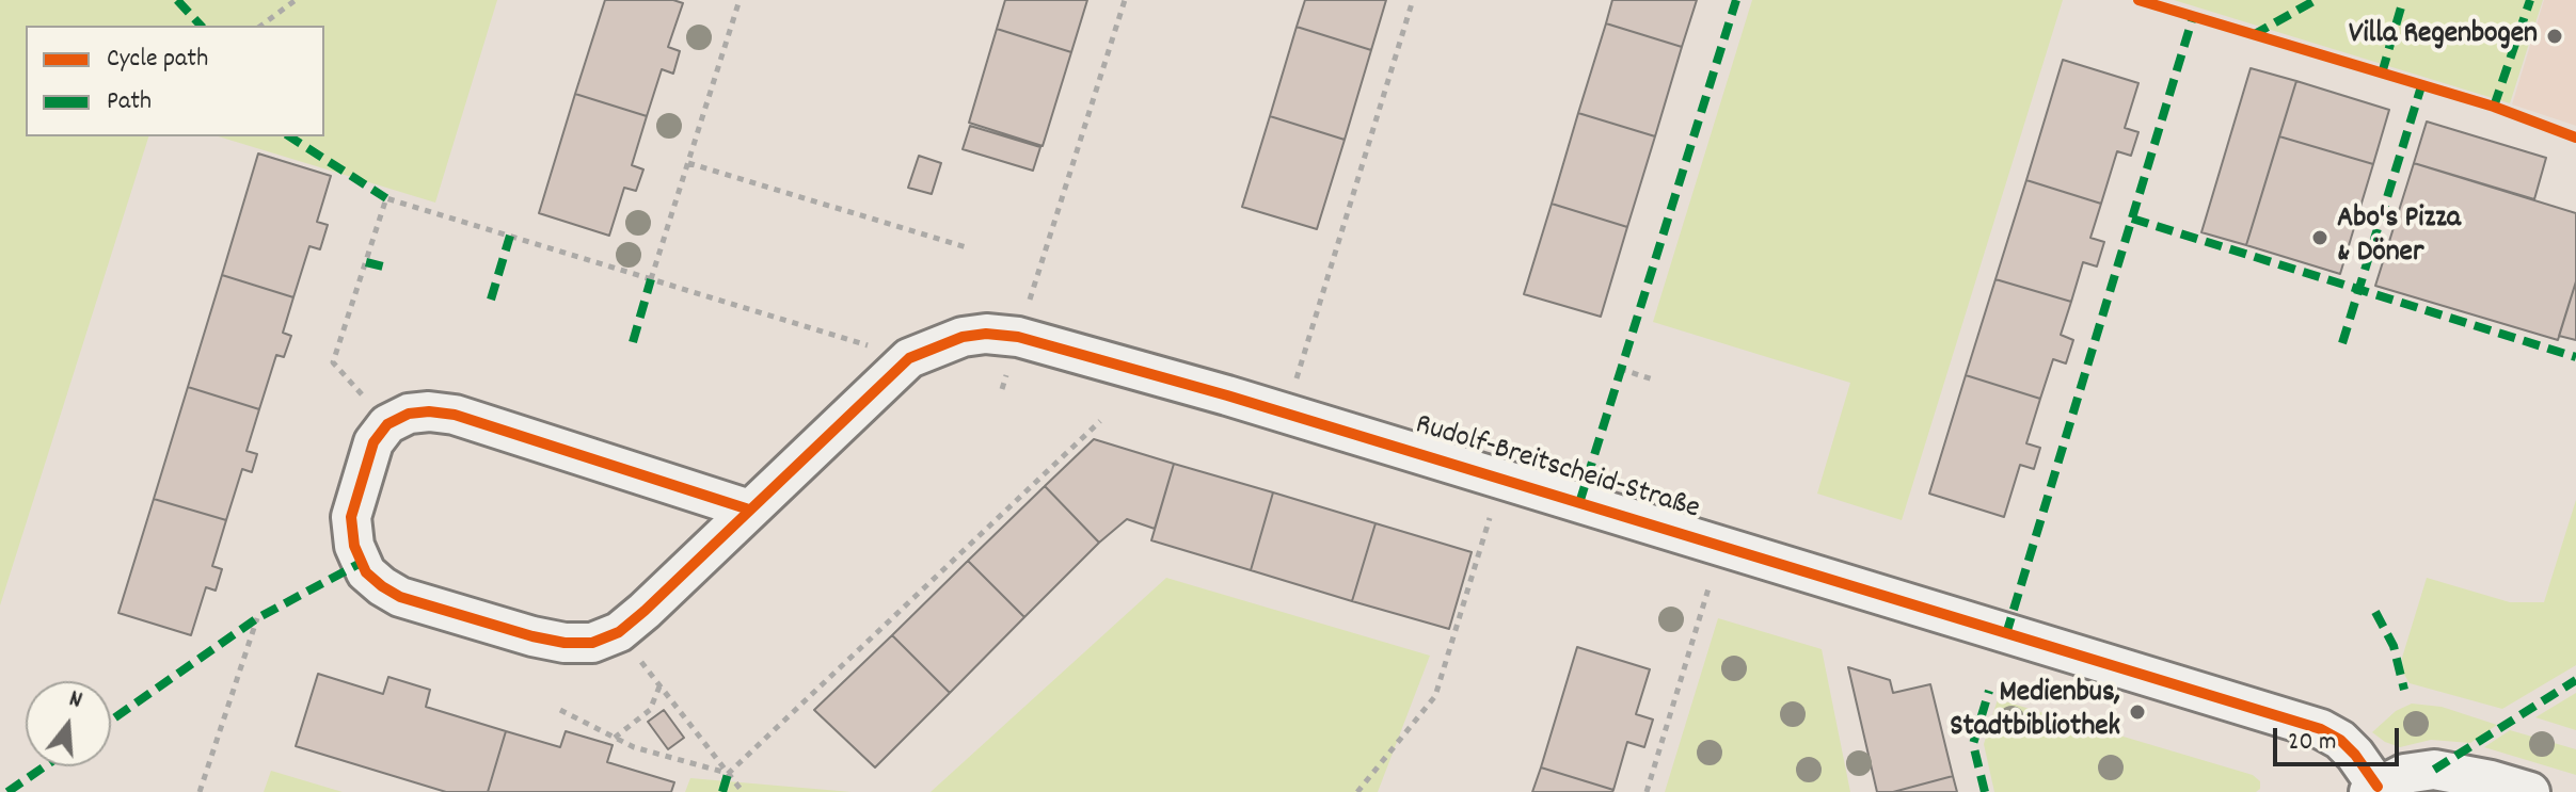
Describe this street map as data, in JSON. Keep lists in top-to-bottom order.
{
  "streets": {
    "street": ["Rudolf-Breitscheid-Straße"]
  },
  "places": ["Villa Regenbogen", "Abo's Pizza & Döner", "Medienbus, Stadtbibliothek"],
  "legend": ["Cycle path", "Path"],
  "scale_bar": "20 m",
  "north": "top"
}
